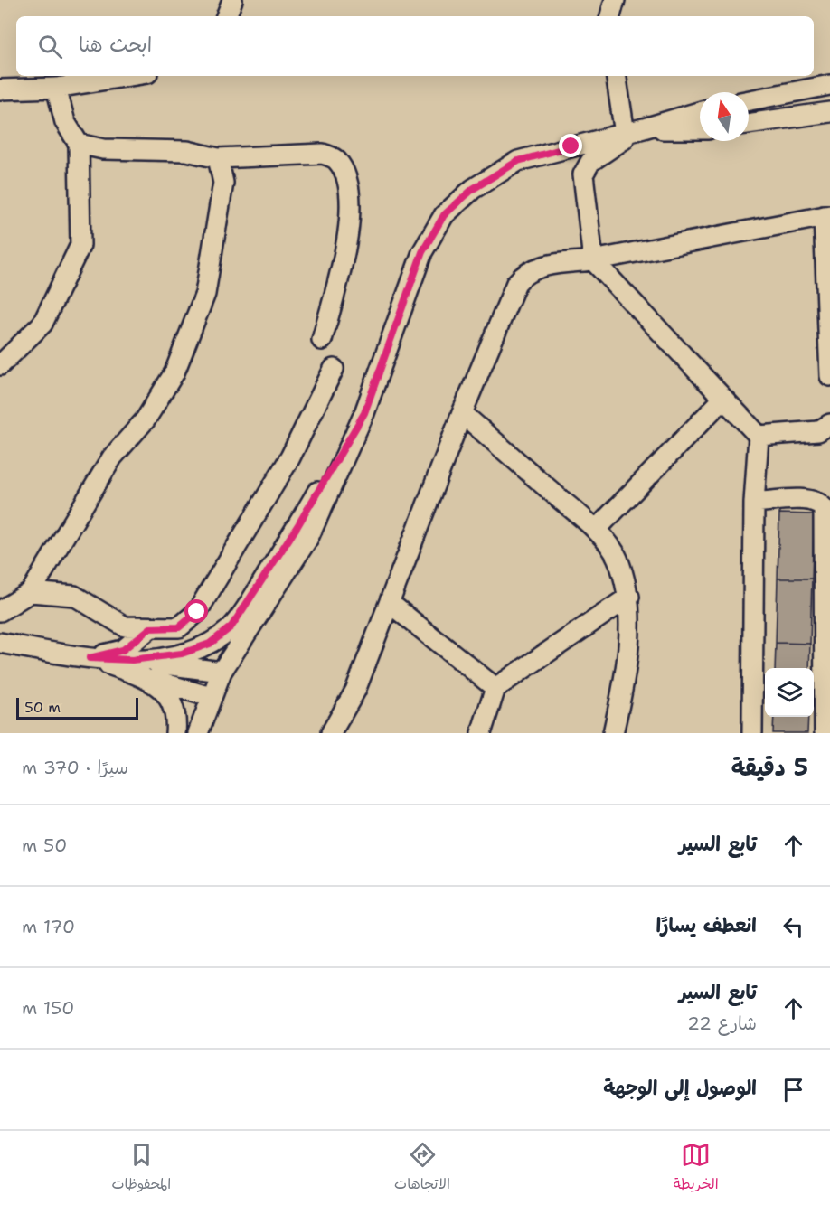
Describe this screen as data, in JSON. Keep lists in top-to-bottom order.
{
  "scale_bar": "50 m",
  "north": "top",
  "page": {
    "search": "ابحث هنا",
    "scale": "50 m",
    "heading": ["5 دقيقة", "سيرًا · 370 m"],
    "list": [
      ["تابع السير", "50 m"],
      ["انعطف يسارًا", "170 m"],
      ["تابع السير", "شارع 22", "150 m"],
      "الوصول إلى الوجهة"
    ],
    "nav": ["الخريطة", "الاتجاهات", "المحفوظات"]
  }
}
